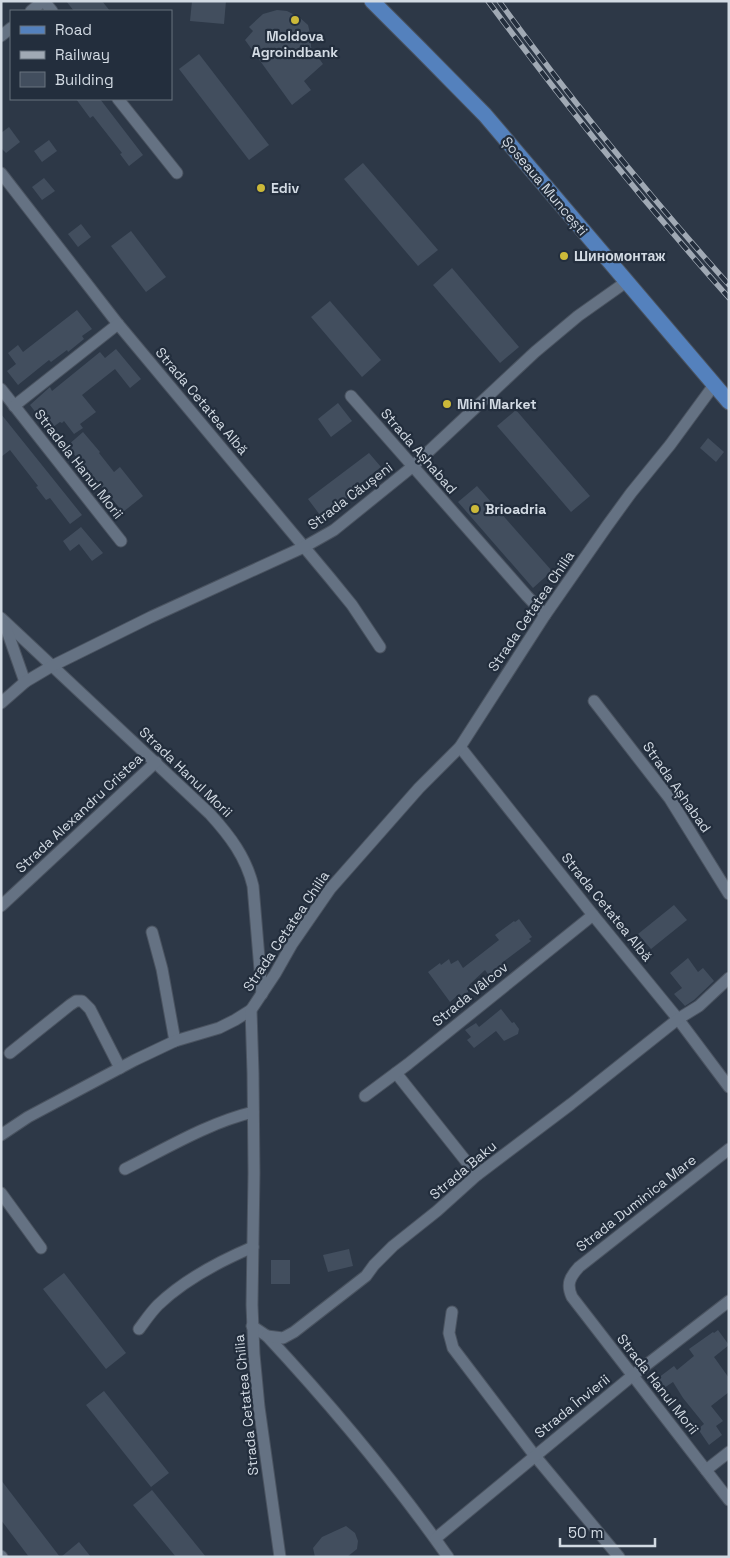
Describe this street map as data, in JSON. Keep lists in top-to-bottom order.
{
  "streets": {
    "main road": ["Șoseaua Muncești"],
    "street": [
      "Strada Cetatea Albă",
      "Strada Așhabad",
      "Stradela Hanul Morii",
      "Strada Căușeni",
      "Strada Cetatea Chilia",
      "Strada Hanul Morii",
      "Strada Alexandru Cristea",
      "Strada Vâlcov",
      "Strada Baku",
      "Strada Duminica Mare",
      "Strada Învierii"
    ]
  },
  "crossings": [
    ["Șoseaua Muncești", "Strada Căușeni"],
    ["Șoseaua Muncești", "Strada Cetatea Chilia"],
    ["Strada Cetatea Albă", "Stradela Hanul Morii"],
    ["Strada Cetatea Albă", "Strada Căușeni"],
    ["Strada Cetatea Albă", "Strada Cetatea Chilia"],
    ["Strada Cetatea Albă", "Strada Vâlcov"],
    ["Strada Cetatea Albă", "Strada Baku"],
    ["Strada Așhabad", "Strada Căușeni"],
    ["Strada Așhabad", "Strada Cetatea Chilia"],
    ["Strada Căușeni", "Strada Hanul Morii"],
    ["Strada Cetatea Chilia", "Strada Hanul Morii"],
    ["Strada Hanul Morii", "Strada Alexandru Cristea"],
    ["Strada Hanul Morii", "Strada Duminica Mare"],
    ["Strada Hanul Morii", "Strada Învierii"]
  ],
  "places": [
    "Moldova Agroindbank",
    "Ediv",
    "Шиномонтаж",
    "Mini Market",
    "Brioadria"
  ],
  "legend": ["Road", "Railway", "Building"],
  "scale_bar": "50 m"
}
